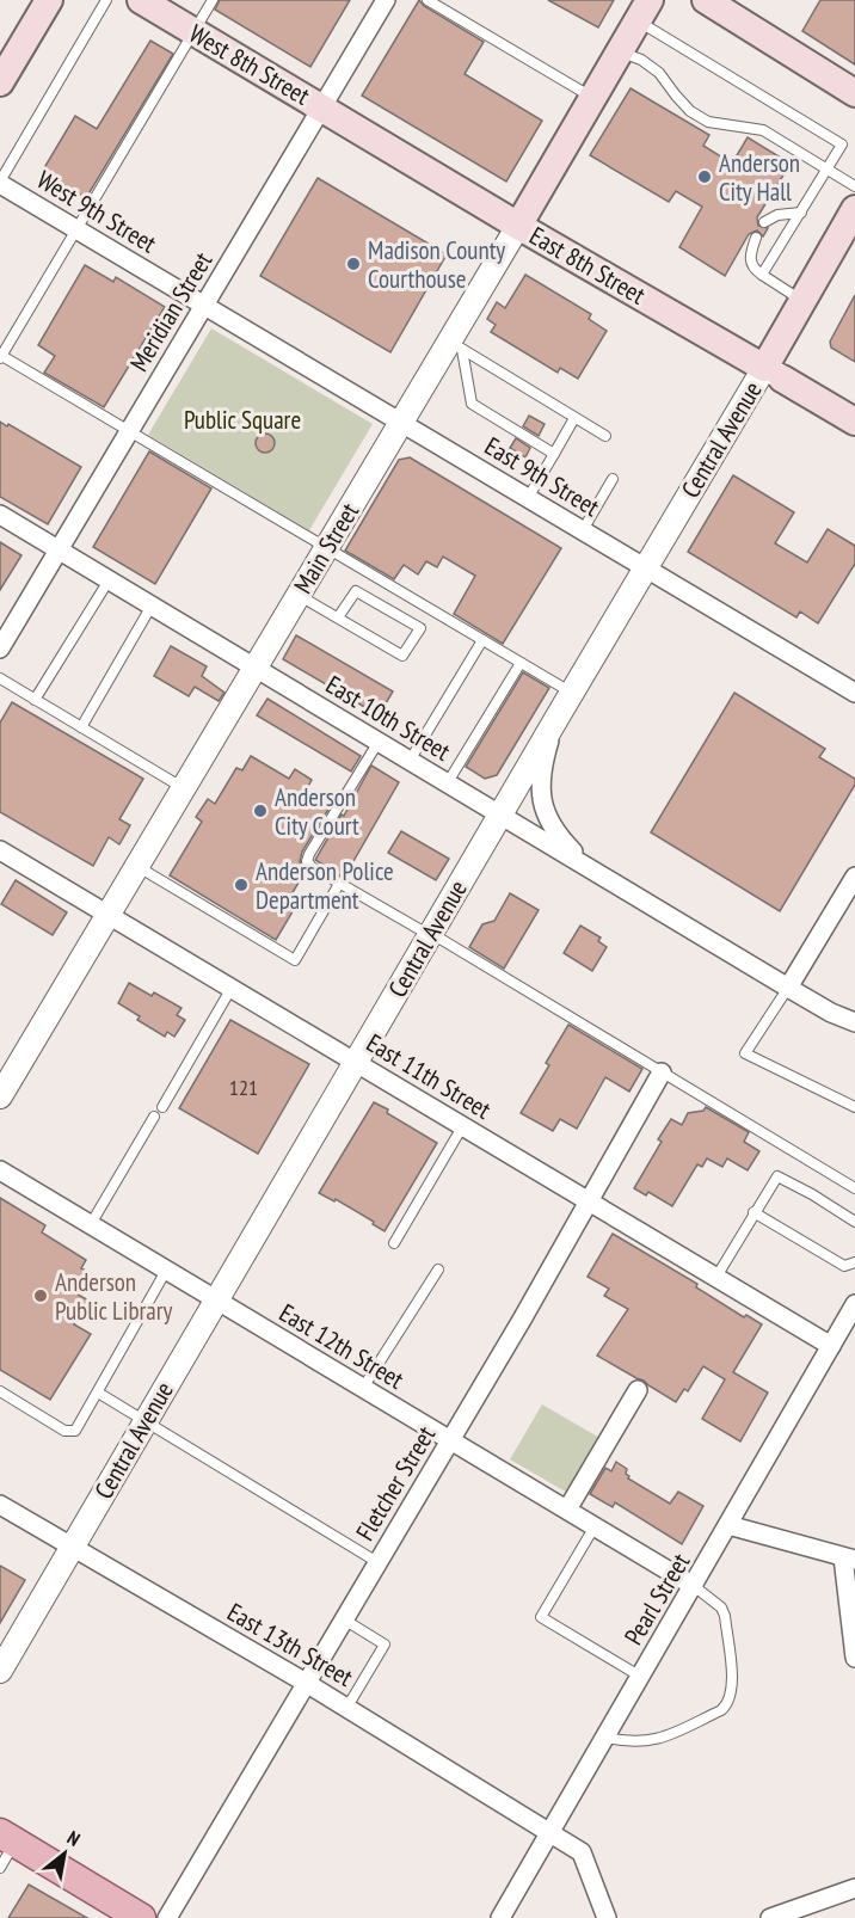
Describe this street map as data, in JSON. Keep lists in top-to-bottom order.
{
  "streets": {
    "main road": [
      "West 8th Street",
      "East 8th Street",
      "Central Avenue",
      "Main Street"
    ],
    "street": [
      "West 9th Street",
      "Meridian Street",
      "East 9th Street",
      "East 10th Street",
      "East 11th Street",
      "East 12th Street",
      "Fletcher Street",
      "Pearl Street",
      "East 13th Street"
    ]
  },
  "crossings": [
    ["West 8th Street", "East 8th Street"],
    ["West 8th Street", "Meridian Street"],
    ["West 9th Street", "Meridian Street"],
    ["West 9th Street", "East 9th Street"],
    ["East 8th Street", "Meridian Street"],
    ["East 8th Street", "Central Avenue"],
    ["East 8th Street", "Main Street"],
    ["Meridian Street", "East 9th Street"],
    ["Meridian Street", "East 10th Street"],
    ["Central Avenue", "East 9th Street"],
    ["Central Avenue", "East 10th Street"],
    ["Central Avenue", "East 11th Street"],
    ["Central Avenue", "East 12th Street"],
    ["Central Avenue", "East 13th Street"],
    ["East 9th Street", "Main Street"],
    ["Main Street", "East 10th Street"],
    ["Main Street", "East 11th Street"],
    ["East 11th Street", "Fletcher Street"],
    ["East 11th Street", "Pearl Street"],
    ["East 12th Street", "Fletcher Street"],
    ["East 12th Street", "Pearl Street"],
    ["Fletcher Street", "East 13th Street"],
    ["Pearl Street", "East 13th Street"]
  ],
  "parks": ["Public Square"],
  "places": [
    "Anderson City Hall",
    "Madison County Courthouse",
    "Anderson City Court",
    "Anderson Police Department",
    "Anderson Public Library"
  ],
  "house_numbers": ["121"],
  "north": "top right"
}
